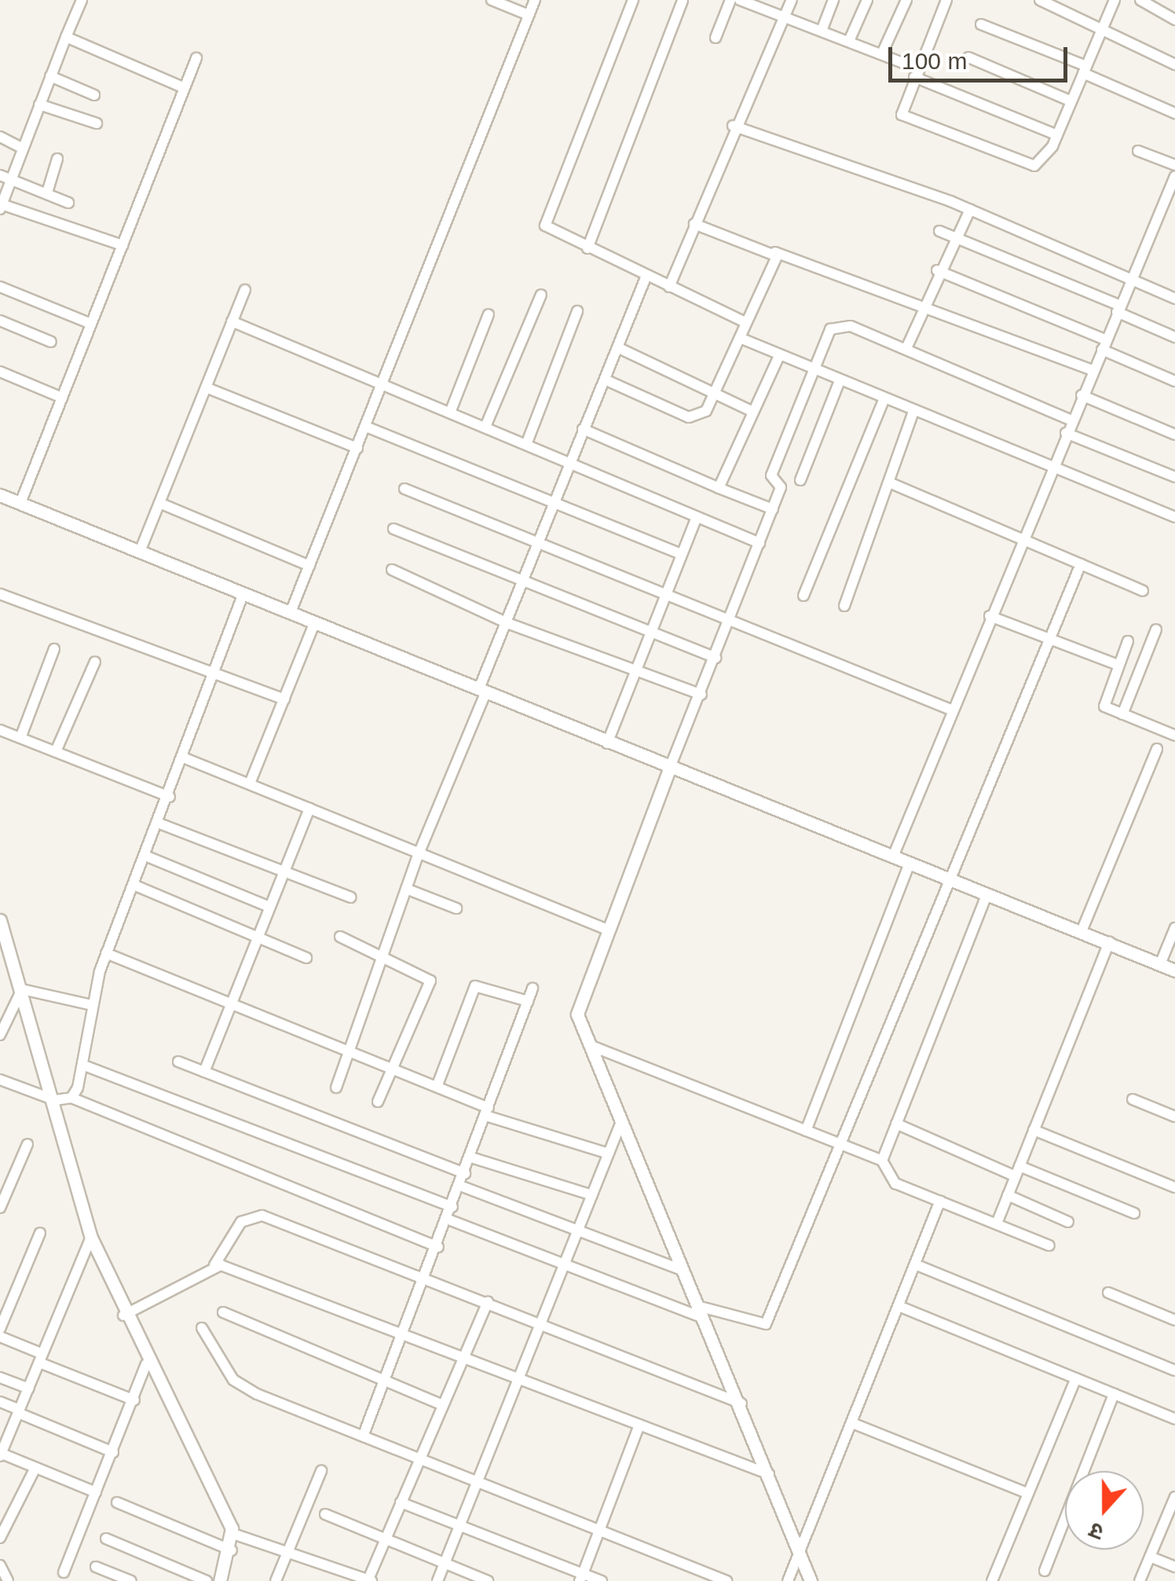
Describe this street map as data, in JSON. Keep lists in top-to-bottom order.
{
  "scale_bar": "100 m",
  "north": "bottom"
}
